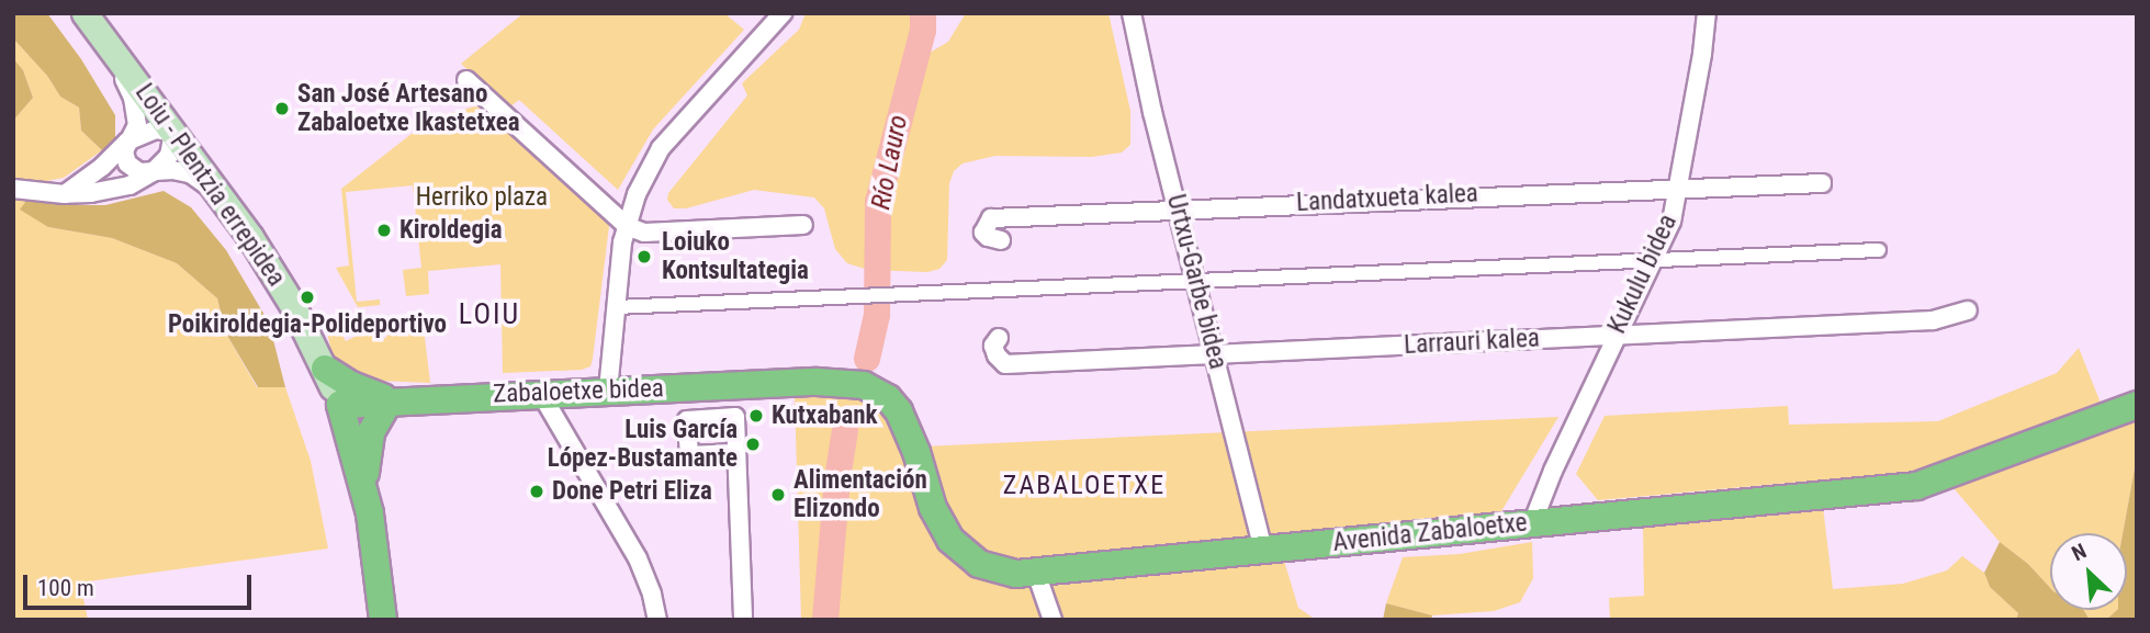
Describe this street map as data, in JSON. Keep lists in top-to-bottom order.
{
  "streets": {
    "main road": ["Loiu - Plentzia errepidea", "Zabaloetxe bidea", "Avenida Zabaloetxe"],
    "street": [
      "Landatxueta kalea",
      "Kukulu bidea",
      "Urtxu-Garbe bidea",
      "Larrauri kalea"
    ]
  },
  "crossings": [
    ["Loiu - Plentzia errepidea", "Zabaloetxe bidea"],
    ["Landatxueta kalea", "Kukulu bidea"],
    ["Landatxueta kalea", "Urtxu-Garbe bidea"],
    ["Kukulu bidea", "Larrauri kalea"],
    ["Kukulu bidea", "Avenida Zabaloetxe"],
    ["Urtxu-Garbe bidea", "Larrauri kalea"],
    ["Urtxu-Garbe bidea", "Avenida Zabaloetxe"],
    ["Zabaloetxe bidea", "Avenida Zabaloetxe"]
  ],
  "districts": ["LOIU", "ZABALOETXE"],
  "water": ["Río Lauro"],
  "parks": ["Herriko plaza"],
  "places": [
    "San José Artesano Zabaloetxe Ikastetxea",
    "Kiroldegia",
    "Loiuko Kontsultategia",
    "Poikiroldegia-Polideportivo",
    "Kutxabank",
    "Luis García López-Bustamante",
    "Done Petri Eliza",
    "Alimentación Elizondo"
  ],
  "scale_bar": "100 m",
  "north": "top left"
}
